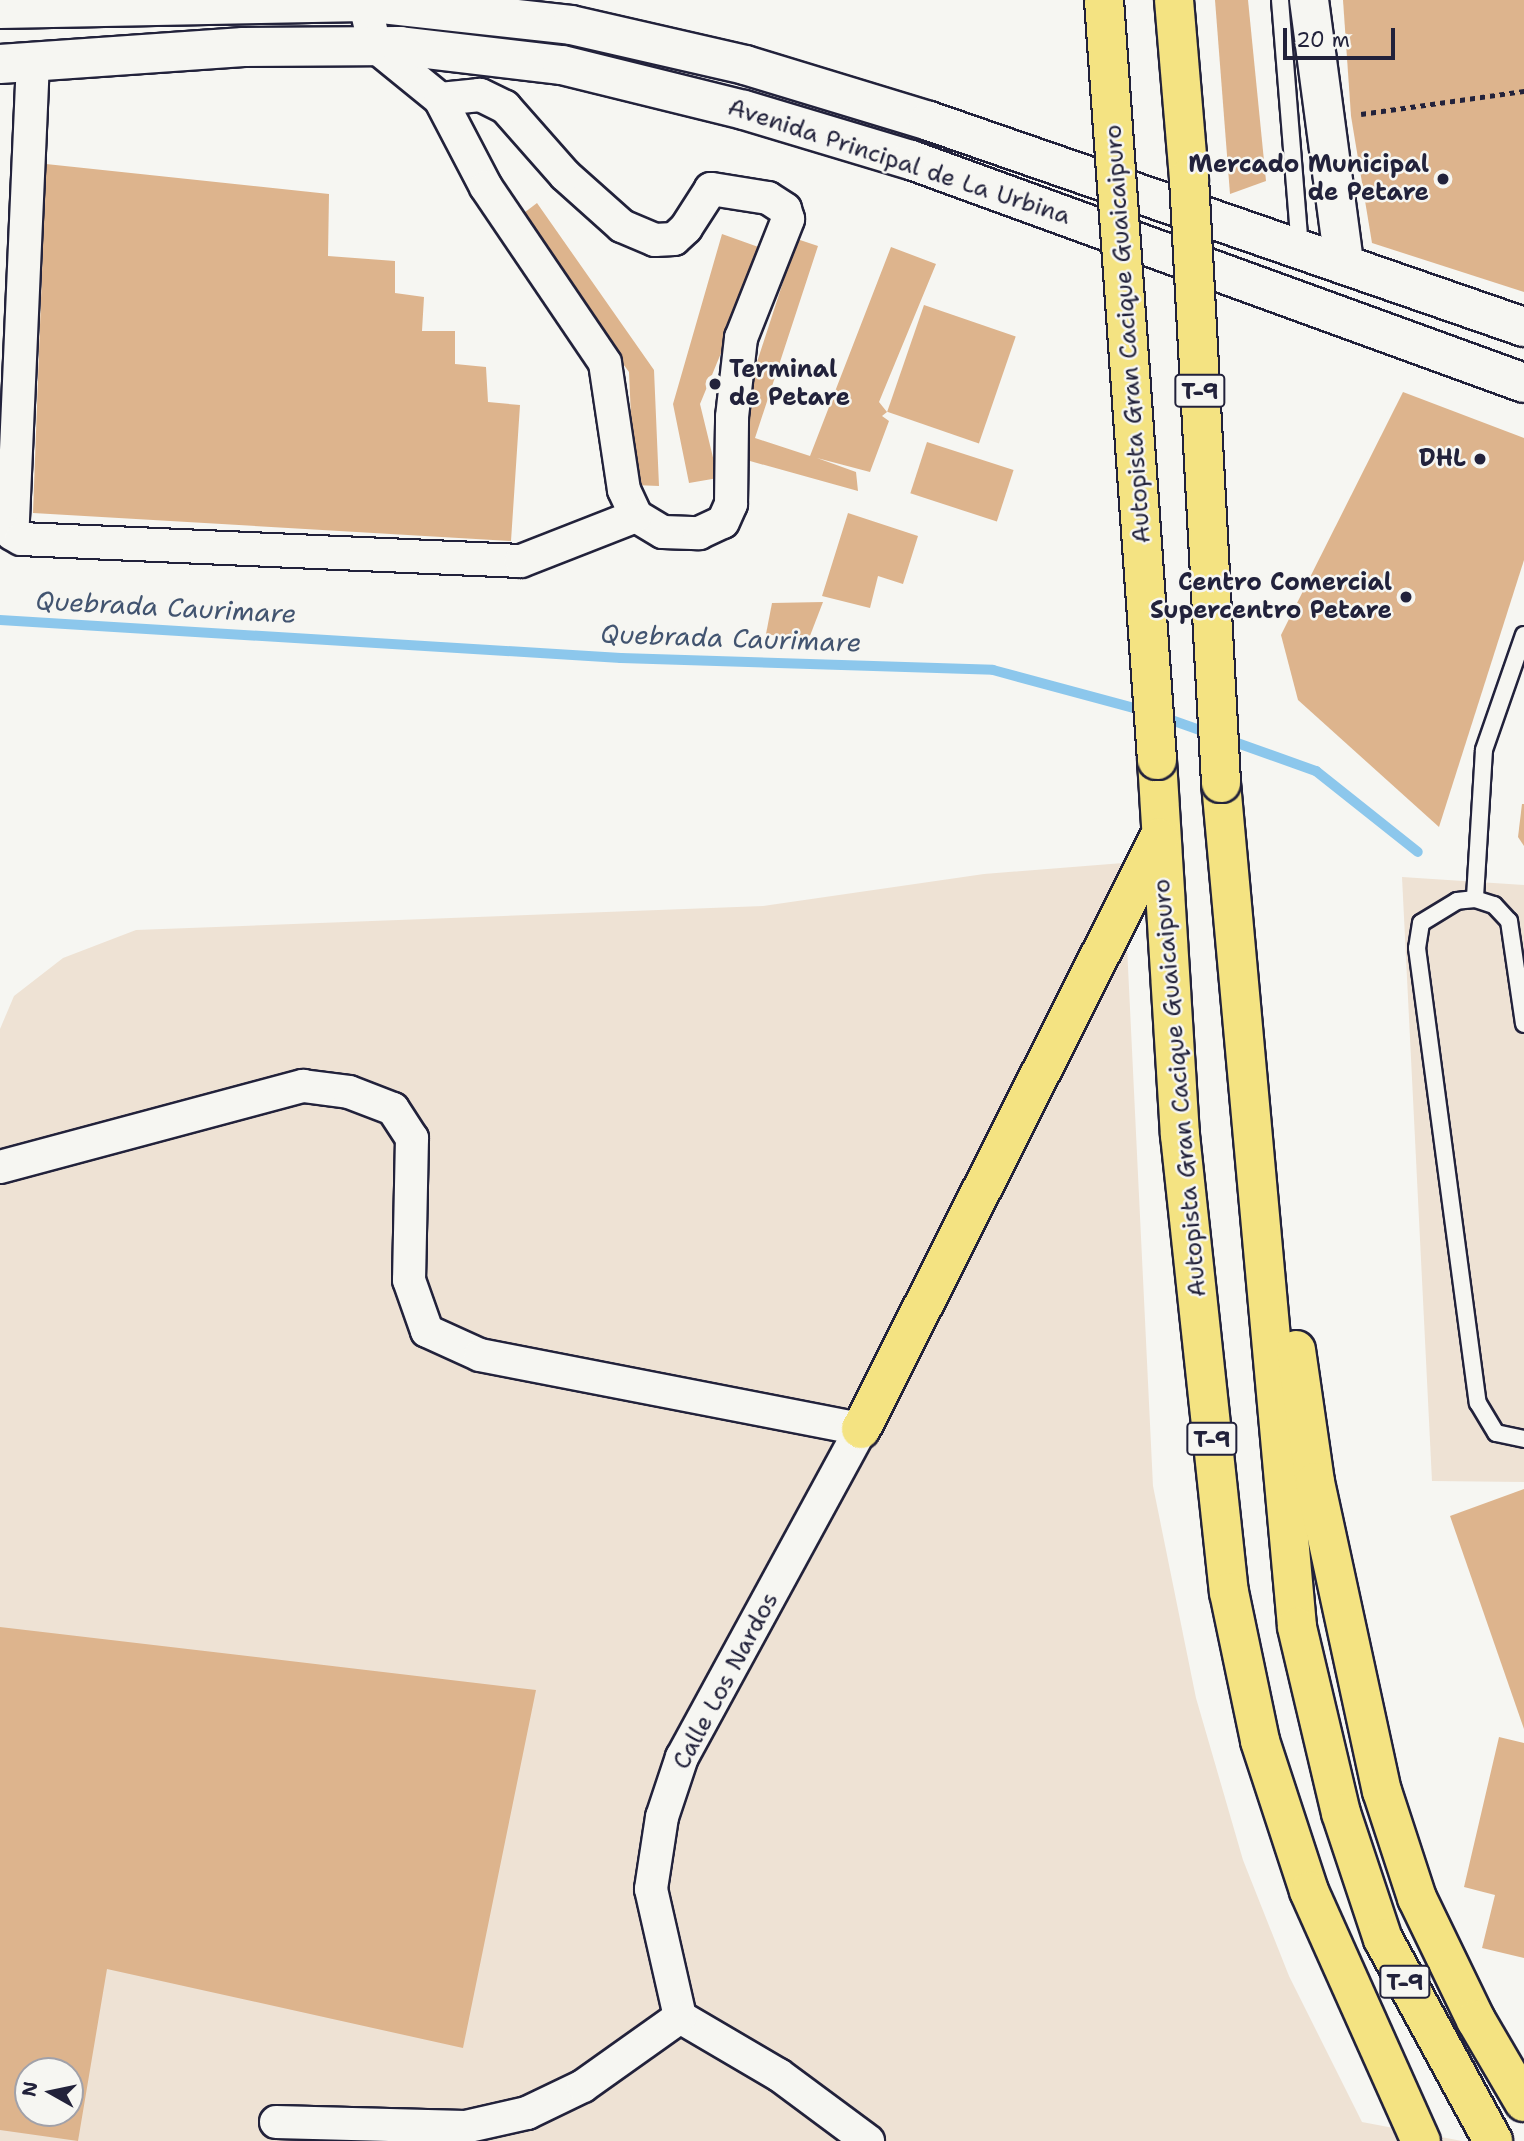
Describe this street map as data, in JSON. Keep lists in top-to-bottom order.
{
  "streets": {
    "highway": ["Autopista Gran Cacique Guaicaipuro", "T-9"],
    "main road": ["Avenida Principal de La Urbina"],
    "street": ["Calle Los Nardos"]
  },
  "water": ["Quebrada Caurimare"],
  "places": [
    "Mercado Municipal de Petare",
    "Terminal de Petare",
    "DHL",
    "Centro Comercial Supercentro Petare"
  ],
  "scale_bar": "20 m",
  "north": "left"
}
